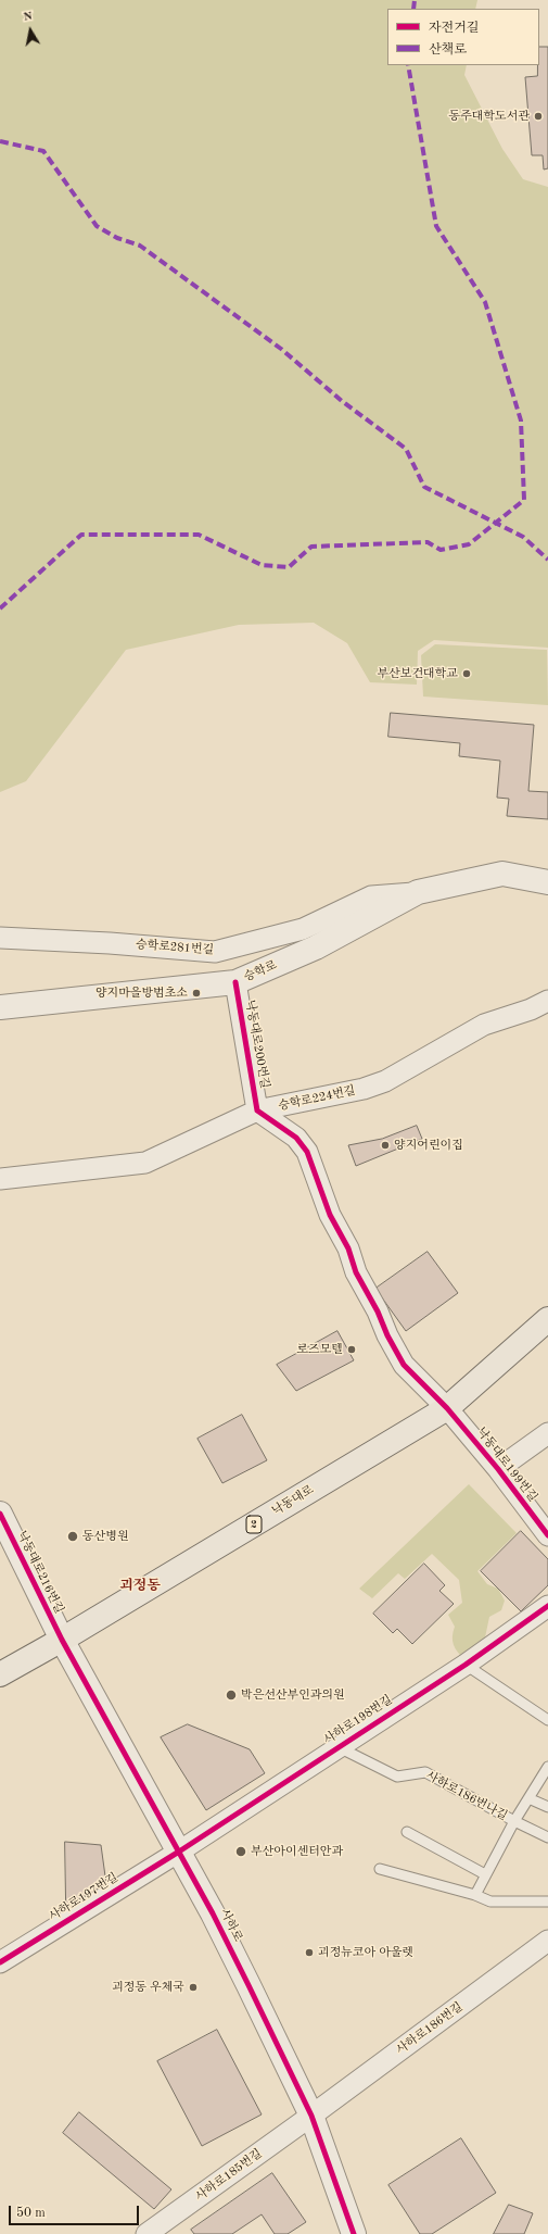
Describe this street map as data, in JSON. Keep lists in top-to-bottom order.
{
  "streets": {
    "main road": ["낙동대로", "2"],
    "street": [
      "승학로281번길",
      "승학로",
      "낙동대로200번길",
      "승학로224번길",
      "낙동대로199번길",
      "낙동대로216번길",
      "사하로198번길",
      "사하로197번길",
      "사하로",
      "사하로186번길",
      "사하로185번길"
    ],
    "lane": ["사하로186번나길"]
  },
  "crossings": [
    ["승학로281번길", "승학로"],
    ["승학로", "낙동대로200번길"],
    ["낙동대로200번길", "승학로224번길"],
    ["낙동대로200번길", "낙동대로199번길"],
    ["승학로224번길", "낙동대로199번길"],
    ["낙동대로199번길", "낙동대로"],
    ["낙동대로", "낙동대로216번길"],
    ["낙동대로", "사하로"],
    ["낙동대로216번길", "사하로"],
    ["사하로198번길", "사하로186번나길"],
    ["사하로198번길", "사하로197번길"],
    ["사하로198번길", "사하로"],
    ["사하로197번길", "사하로"],
    ["사하로", "사하로186번길"],
    ["사하로", "사하로185번길"],
    ["사하로186번길", "사하로185번길"]
  ],
  "districts": ["괴정동"],
  "places": [
    "동주대학도서관",
    "부산보건대학교",
    "양지마을방범초소",
    "양지어린이집",
    "로즈모텔",
    "동산병원",
    "박은선산부인과의원",
    "부산아이센터안과",
    "괴정뉴코아 아울렛",
    "괴정동 우체국"
  ],
  "legend": ["자전거길", "산책로"],
  "scale_bar": "50 m",
  "north": "top"
}
